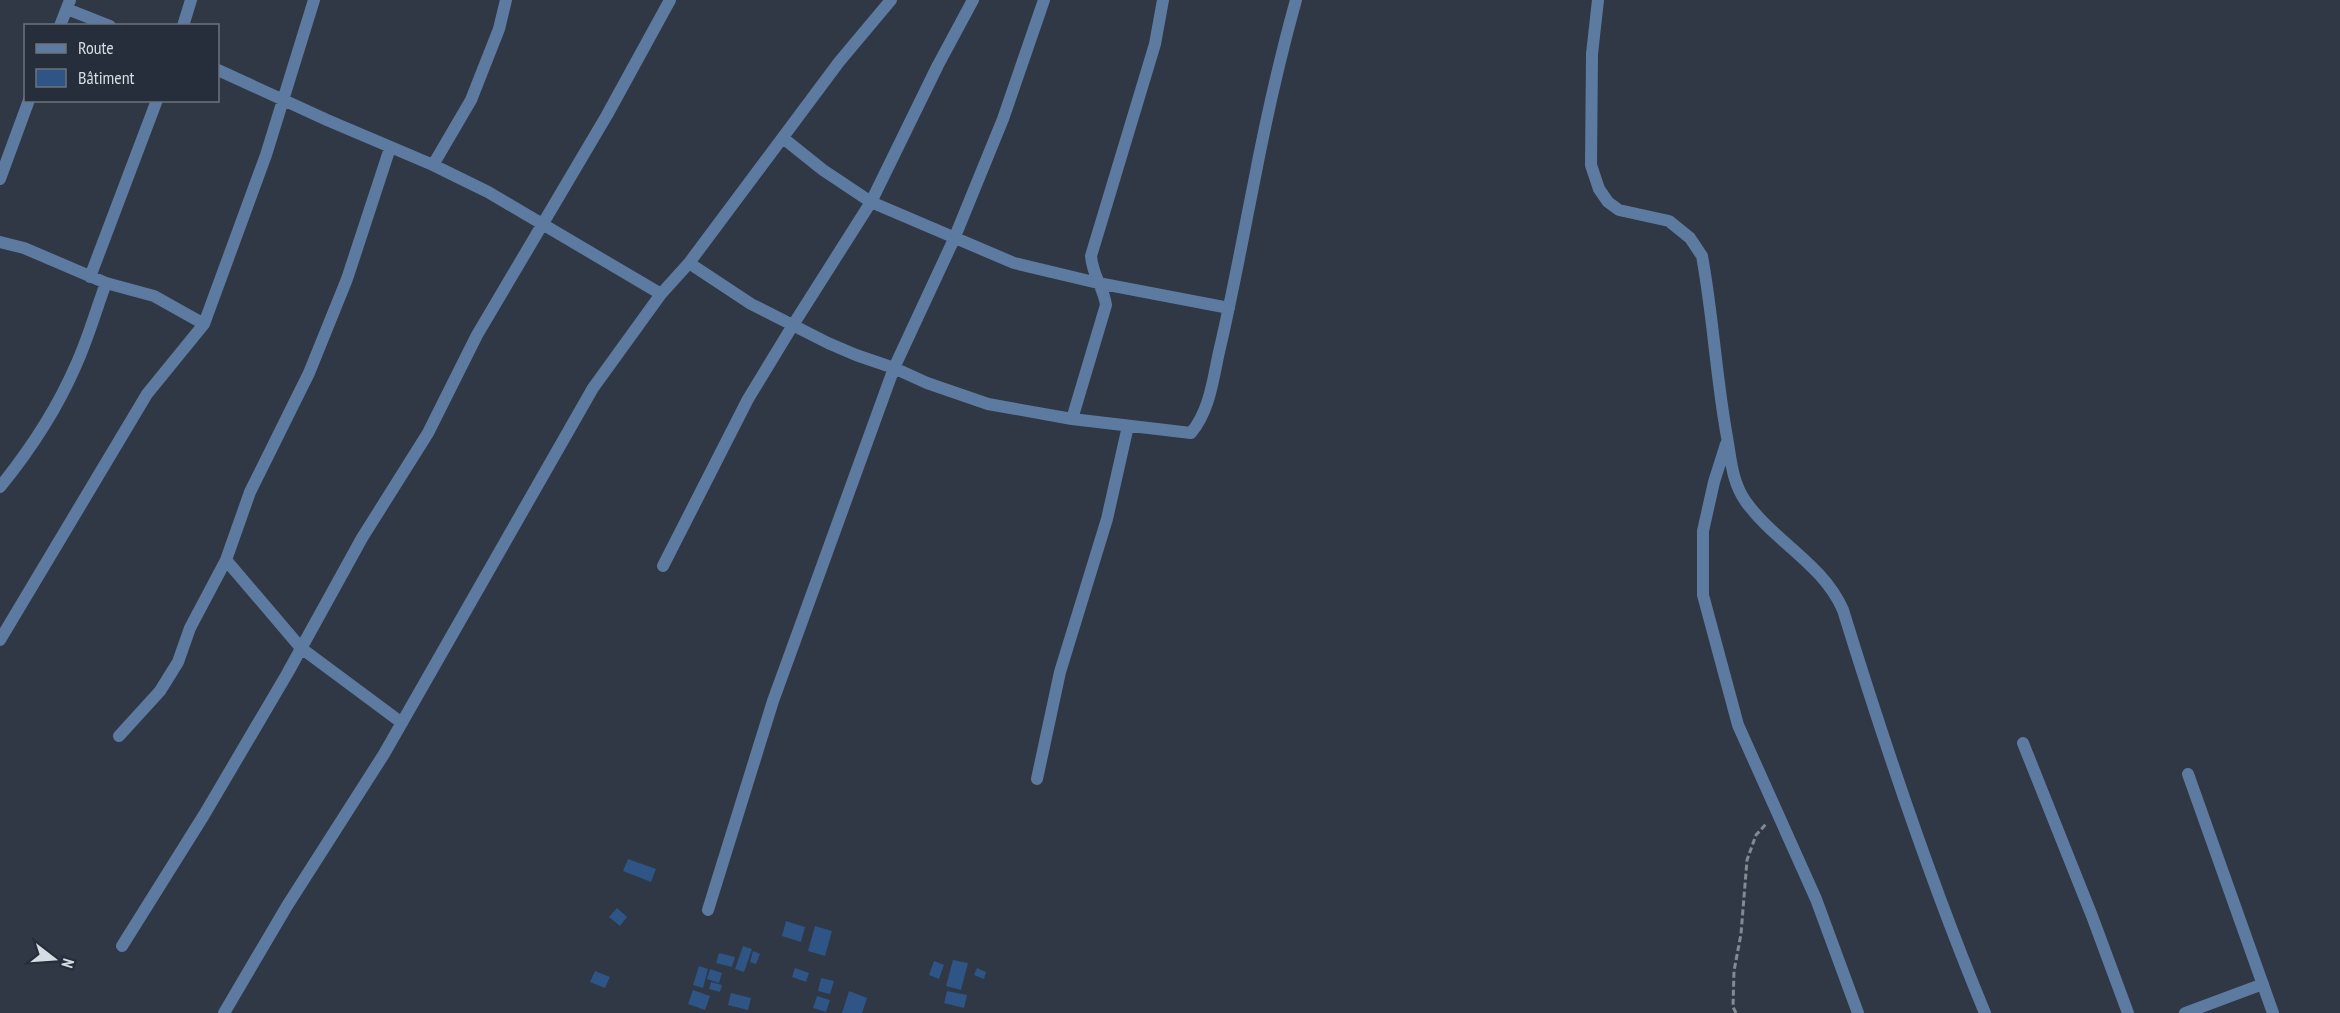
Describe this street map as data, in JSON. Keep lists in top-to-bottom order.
{
  "legend": ["Route", "Bâtiment"],
  "north": "right"
}
